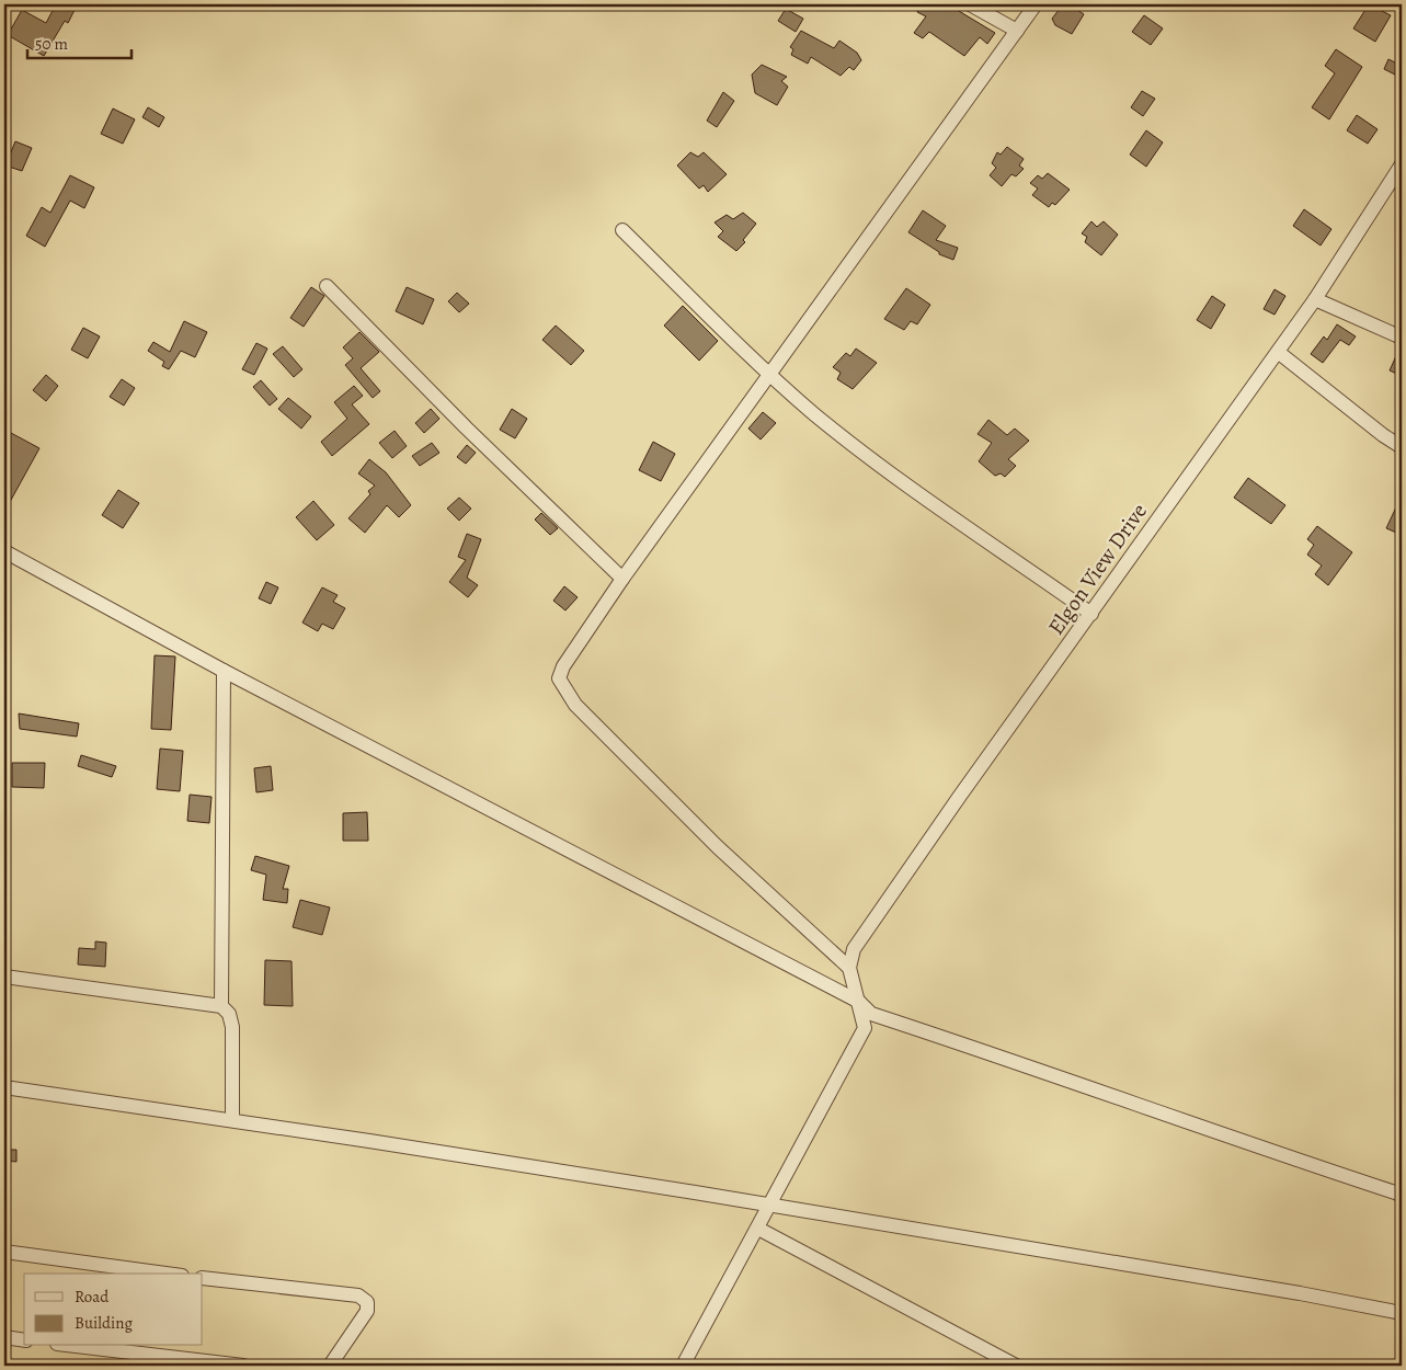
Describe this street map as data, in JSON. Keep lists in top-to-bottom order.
{
  "streets": {
    "street": ["Elgon View Drive"]
  },
  "legend": ["Road", "Building"],
  "scale_bar": "50 m"
}
